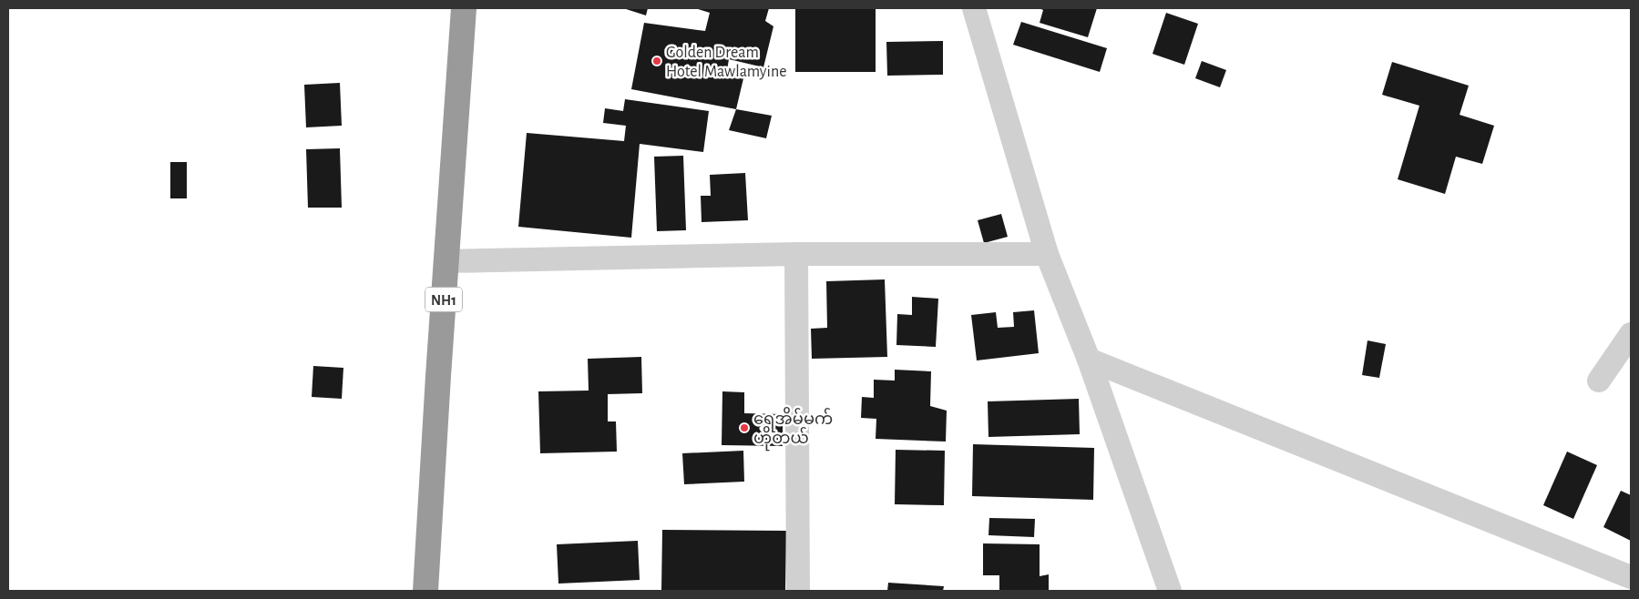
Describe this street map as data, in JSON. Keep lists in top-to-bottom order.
{
  "streets": {
    "highway": ["NH1"]
  },
  "places": ["Golden Dream Hotel Mawlamyine", "ရွှေအိမ်မက် ဟိုတယ်"]
}
